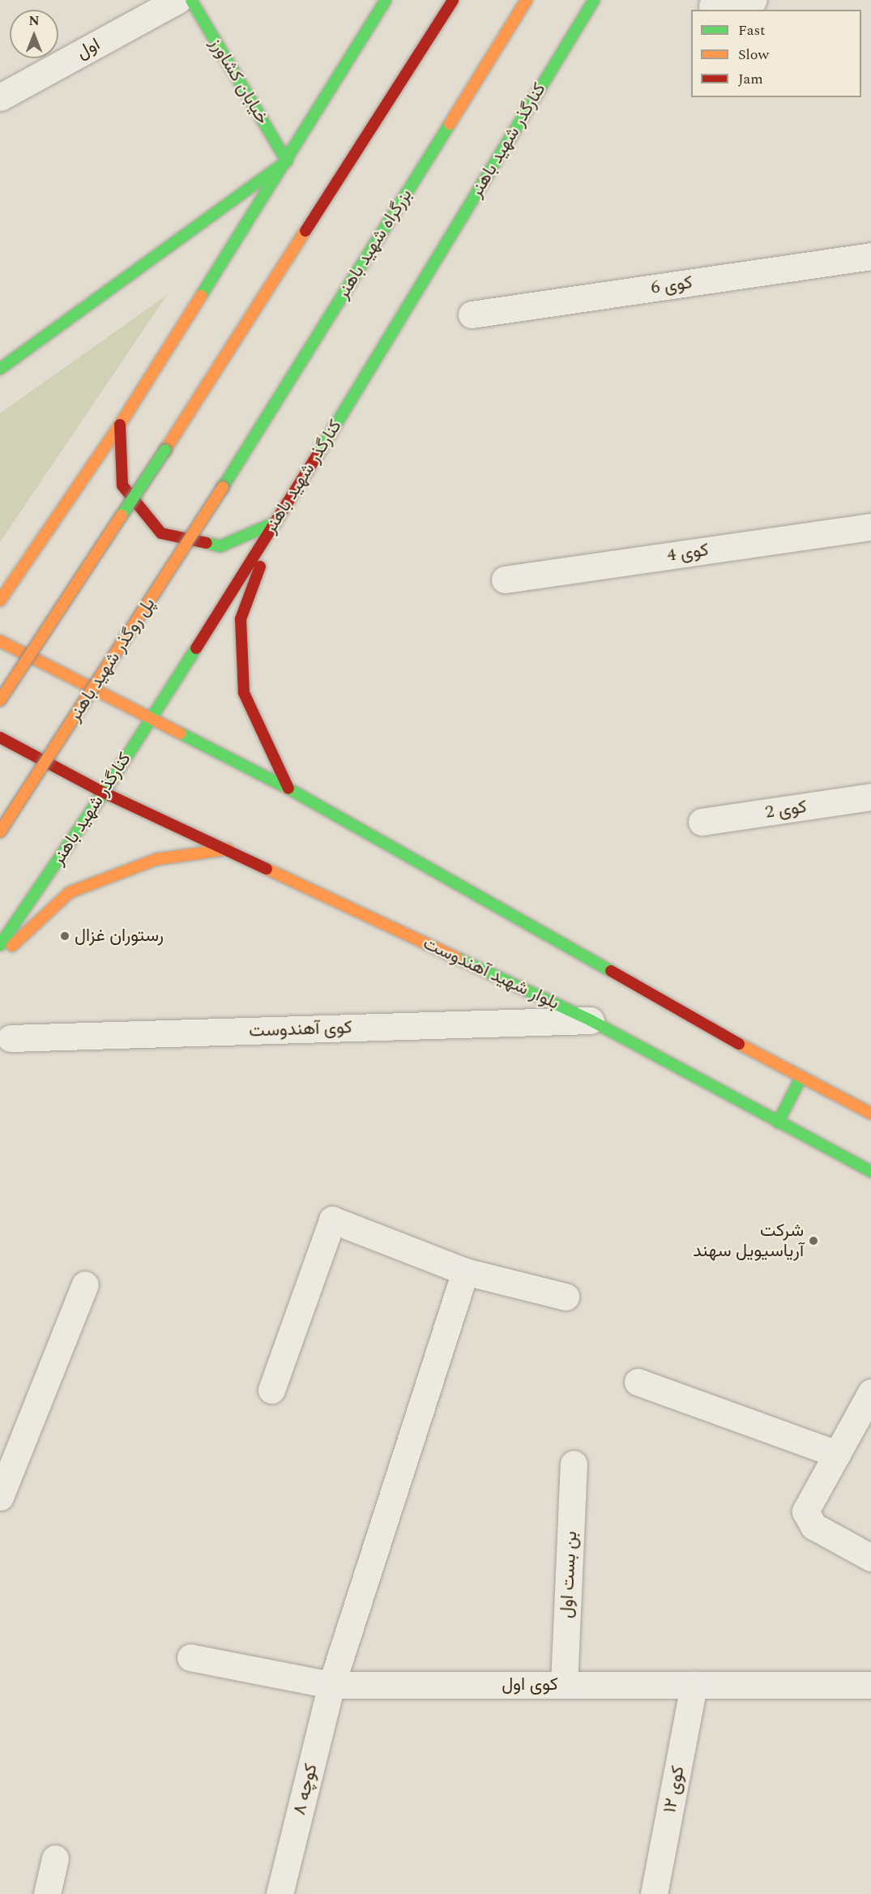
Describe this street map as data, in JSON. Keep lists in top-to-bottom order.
{
  "streets": {
    "main road": [
      "خیابان کشاورز",
      "کنارگذر شهید باهنر",
      "بزرگراه شهید باهنر",
      "پل روگذر شهید باهنر",
      "بلوار شهید آهندوست"
    ],
    "street": [
      "اول",
      "کوی 6",
      "کوی 4",
      "کوی 2",
      "کوی آهندوست",
      "بن بست اول",
      "کوی اول",
      "کوچه ۸",
      "کوی ۱۲"
    ]
  },
  "crossings": [
    ["کنارگذر شهید باهنر", "بلوار شهید آهندوست"],
    ["بزرگراه شهید باهنر", "پل روگذر شهید باهنر"],
    ["بلوار شهید آهندوست", "کوی آهندوست"],
    ["بن بست اول", "کوی اول"],
    ["کوی اول", "کوچه ۸"],
    ["کوی اول", "کوی ۱۲"]
  ],
  "places": ["رستوران غزال", "شرکت آریاسیویل سهند"],
  "legend": ["Fast", "Slow", "Jam"],
  "north": "top"
}
